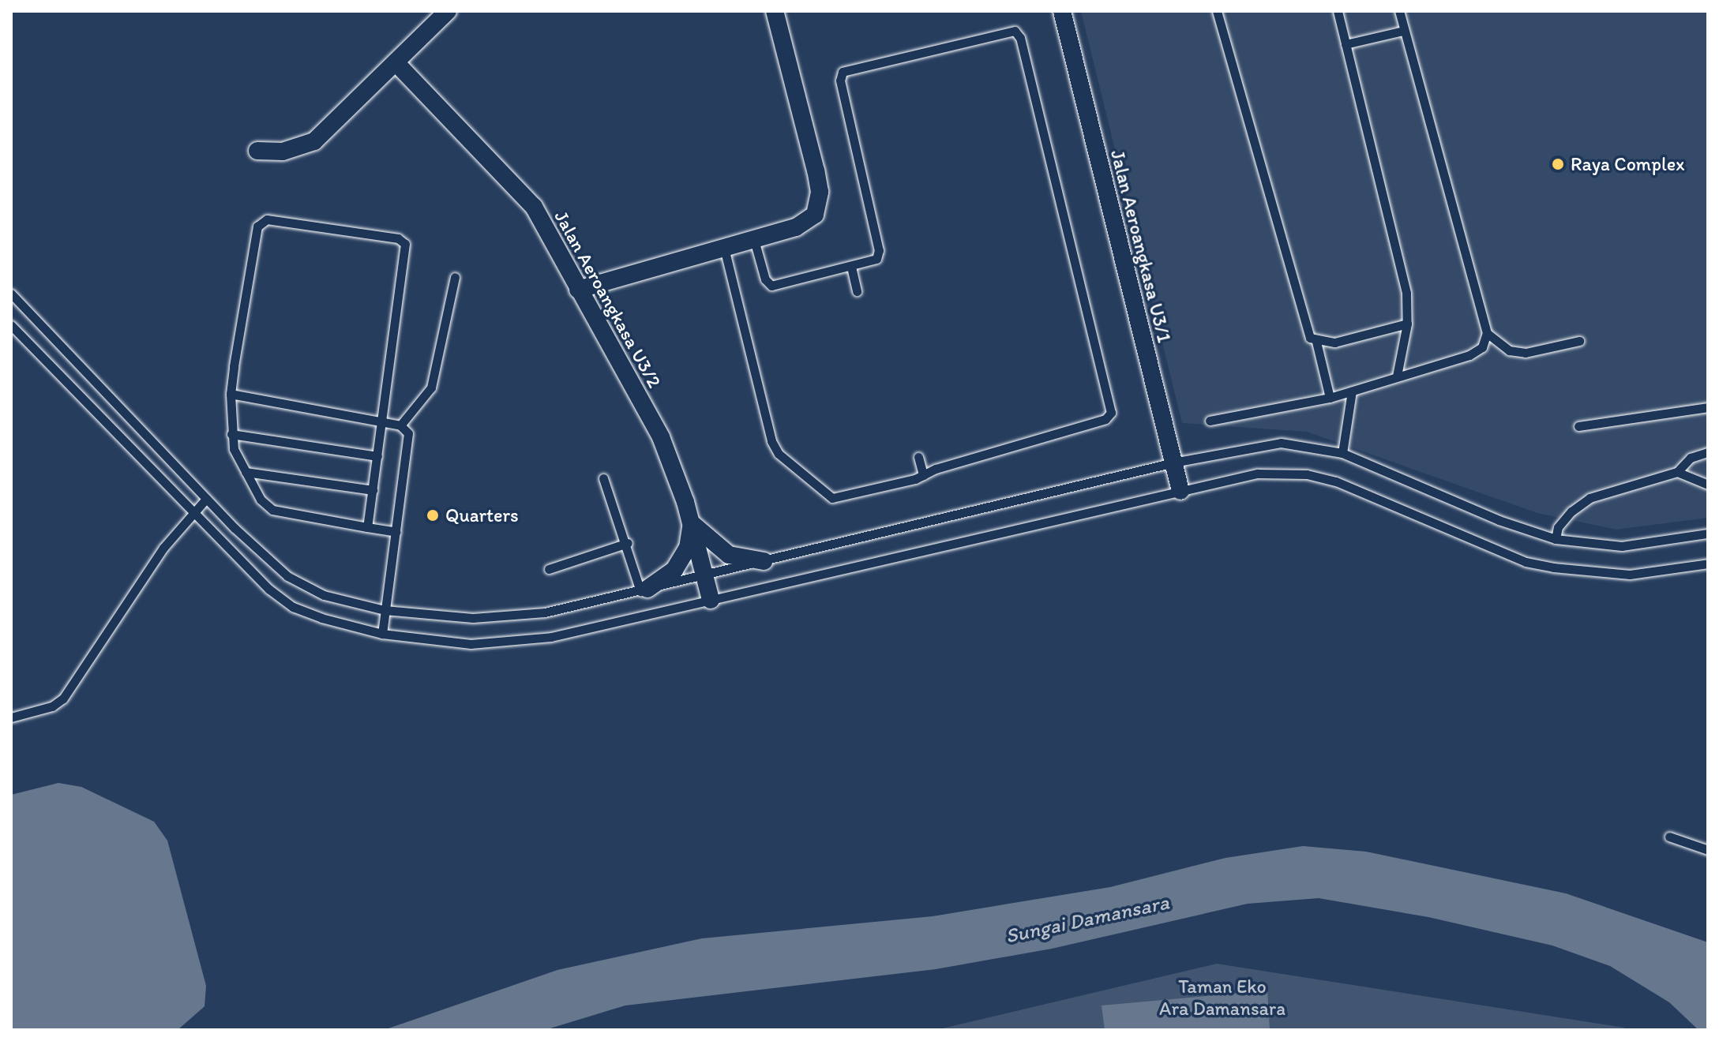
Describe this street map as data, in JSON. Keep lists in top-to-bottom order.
{
  "streets": {
    "street": ["Jalan Aeroangkasa U3/1", "Jalan Aeroangkasa U3/2"]
  },
  "water": ["Sungai Damansara"],
  "parks": ["Taman Eko Ara Damansara"],
  "places": ["Raya Complex", "Quarters"]
}
